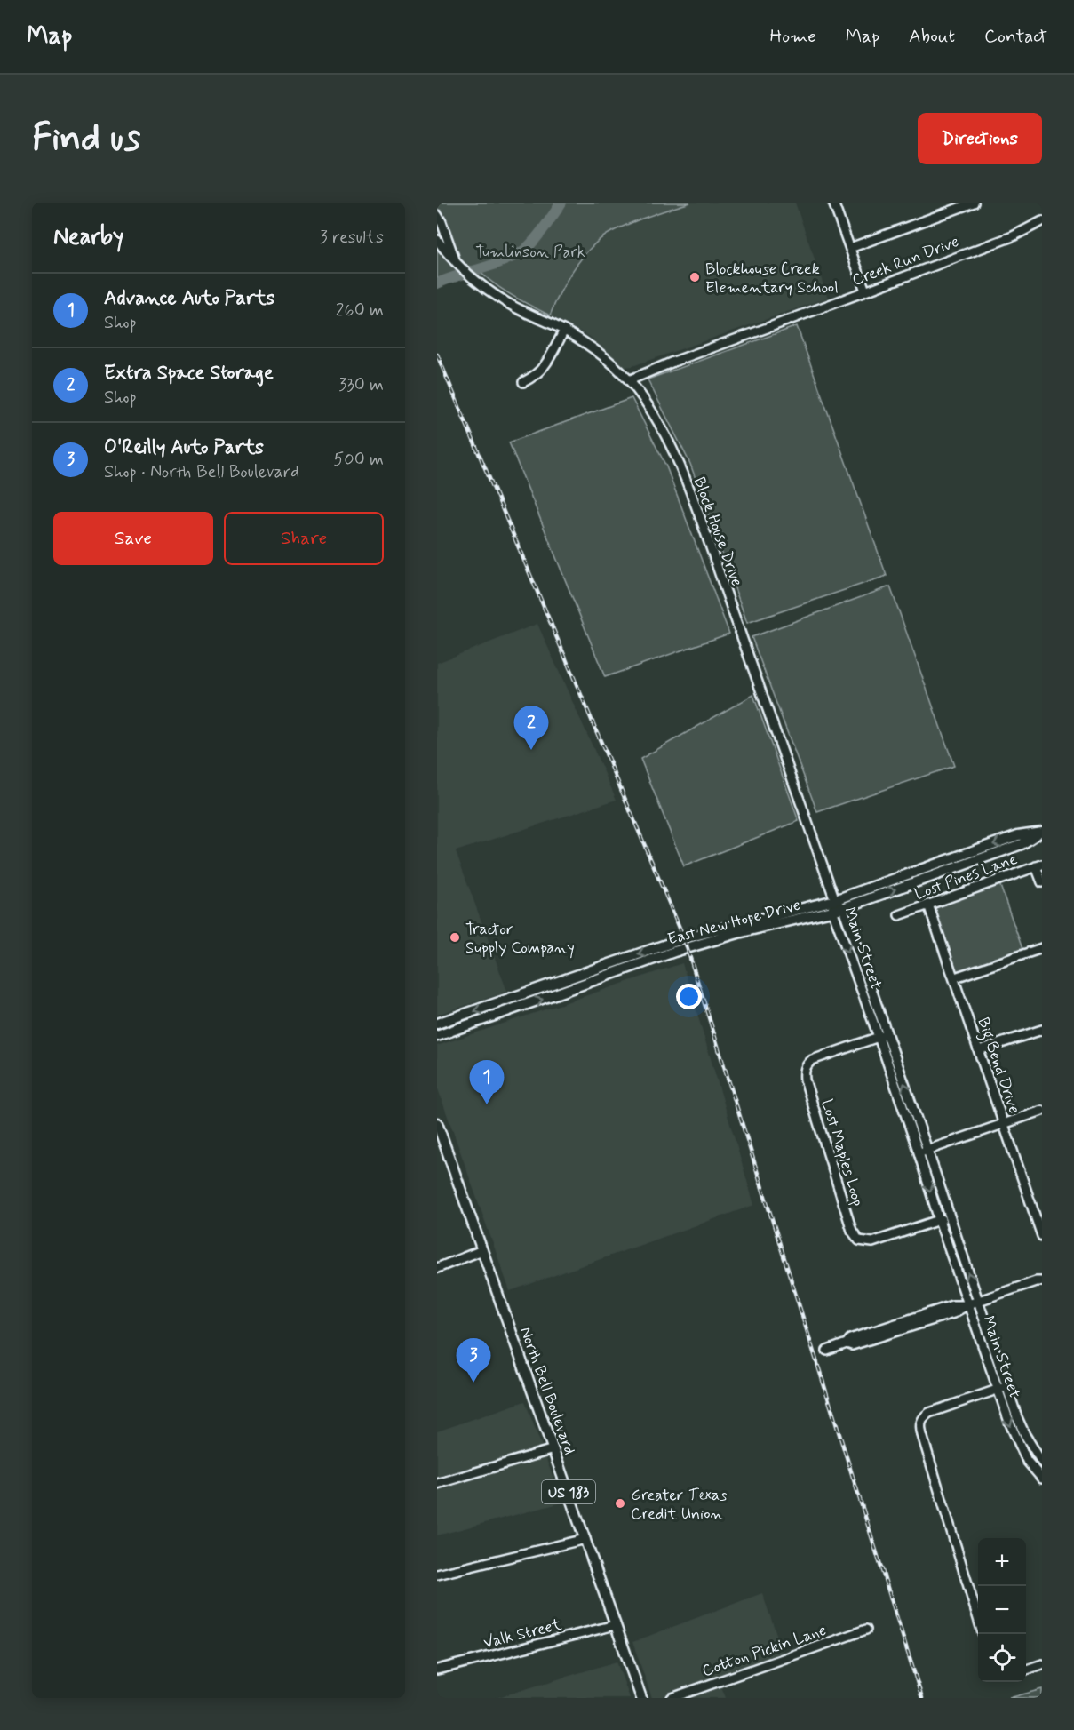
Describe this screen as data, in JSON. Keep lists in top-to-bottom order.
{
  "streets": {
    "main road": ["East New Hope Drive", "North Bell Boulevard", "US 183"],
    "street": [
      "Creek Run Drive",
      "Block House Drive",
      "Lost Pines Lane",
      "Main Street",
      "Big Bend Drive",
      "Lost Maples Loop",
      "Valk Street",
      "Cotton Pickin Lane"
    ]
  },
  "crossings": [
    ["Creek Run Drive", "Block House Drive"],
    ["Block House Drive", "East New Hope Drive"],
    ["Block House Drive", "Main Street"],
    ["Lost Pines Lane", "Big Bend Drive"],
    ["East New Hope Drive", "Main Street"],
    ["Main Street", "Lost Maples Loop"],
    ["North Bell Boulevard", "Valk Street"]
  ],
  "parks": ["Tumlinson Park"],
  "places": ["Blockhouse Creek Elementary School", "Tractor Supply Company", "Greater Texas Credit Union"],
  "page": {
    "header": "Map",
    "nav": [
      "Home",
      "Map",
      "About",
      "Contact"
    ],
    "buttons": [
      "Directions",
      ["Save", "Share"]
    ],
    "title": "Find us",
    "heading": ["Nearby", "3 results"],
    "list": [
      {
        "mark": "1",
        "name": "Advance Auto Parts",
        "note": "Shop",
        "value": "260 m"
      },
      {
        "mark": "2",
        "name": "Extra Space Storage",
        "note": "Shop",
        "value": "330 m"
      },
      {
        "mark": "3",
        "name": "O'Reilly Auto Parts",
        "note": "Shop · North Bell Boulevard",
        "value": "500 m"
      }
    ],
    "pins": ["2", "1", "3"],
    "map_buttons": ["+", "−"]
  }
}
